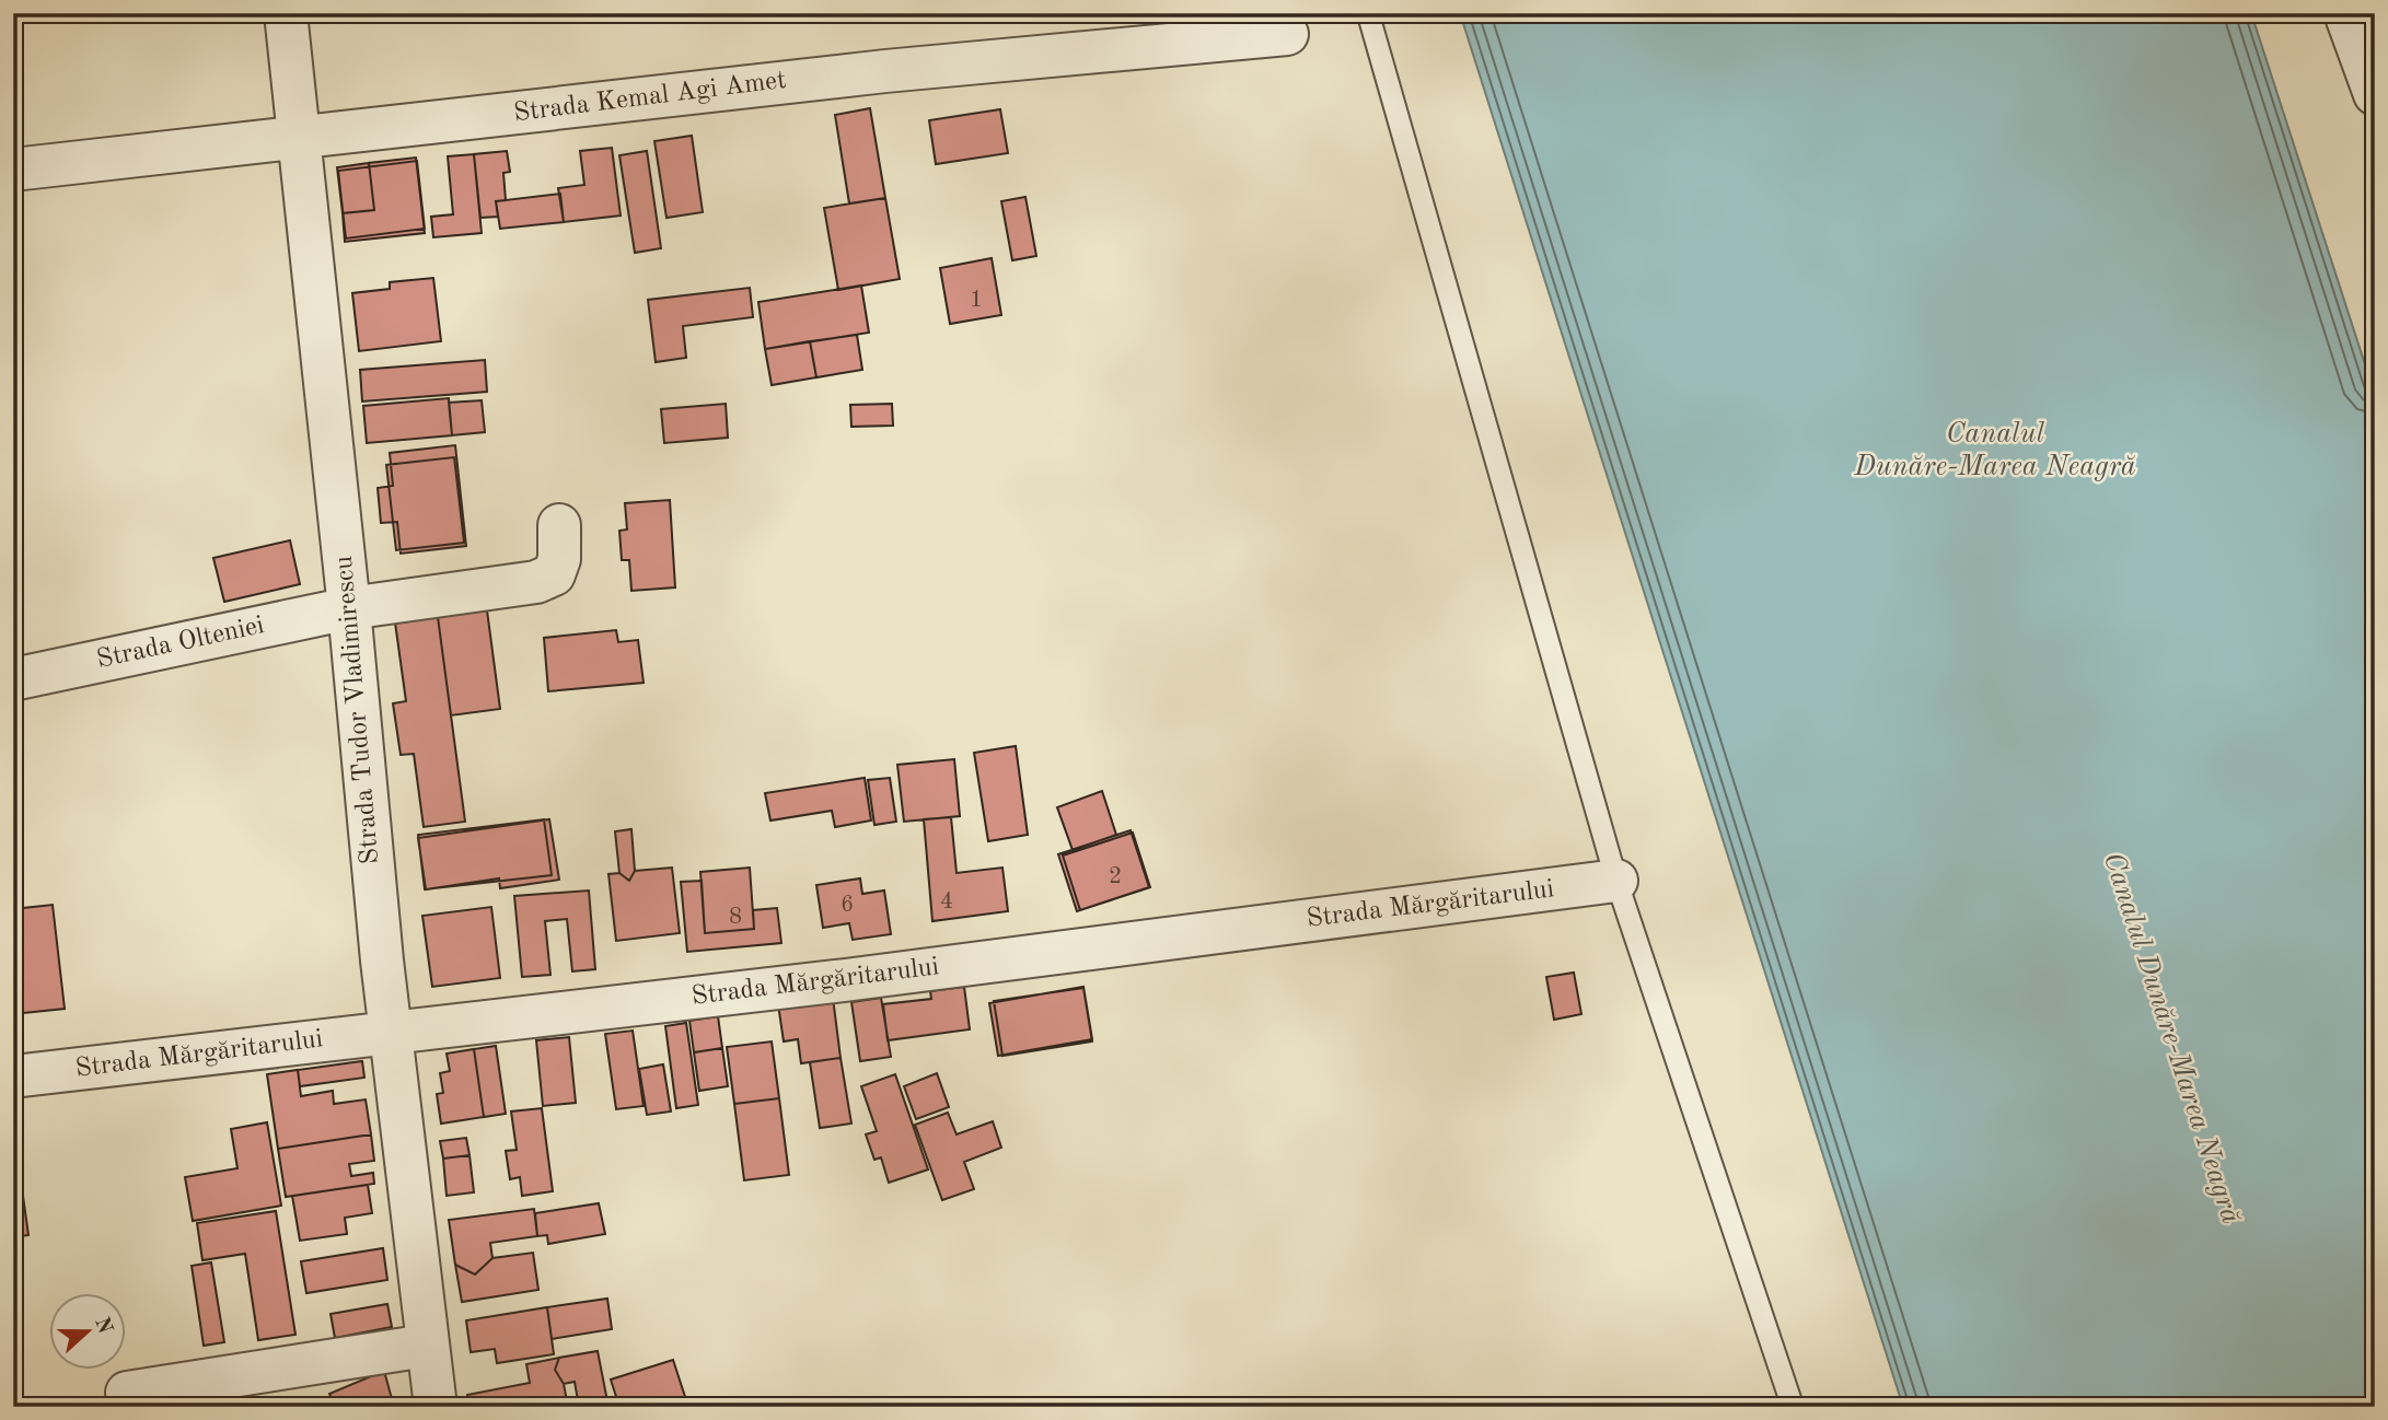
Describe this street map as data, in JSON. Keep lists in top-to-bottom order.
{
  "streets": {
    "street": [
      "Strada Kemal Agi Amet",
      "Strada Olteniei",
      "Strada Tudor Vladimirescu",
      "Strada Mărgăritarului"
    ]
  },
  "crossings": [
    ["Strada Kemal Agi Amet", "Strada Tudor Vladimirescu"],
    ["Strada Olteniei", "Strada Tudor Vladimirescu"],
    ["Strada Tudor Vladimirescu", "Strada Mărgăritarului"]
  ],
  "water": ["Canalul Dunăre-Marea Neagră"],
  "house_numbers": [
    "1",
    "2",
    "4",
    "6",
    "8"
  ],
  "north": "right"
}
